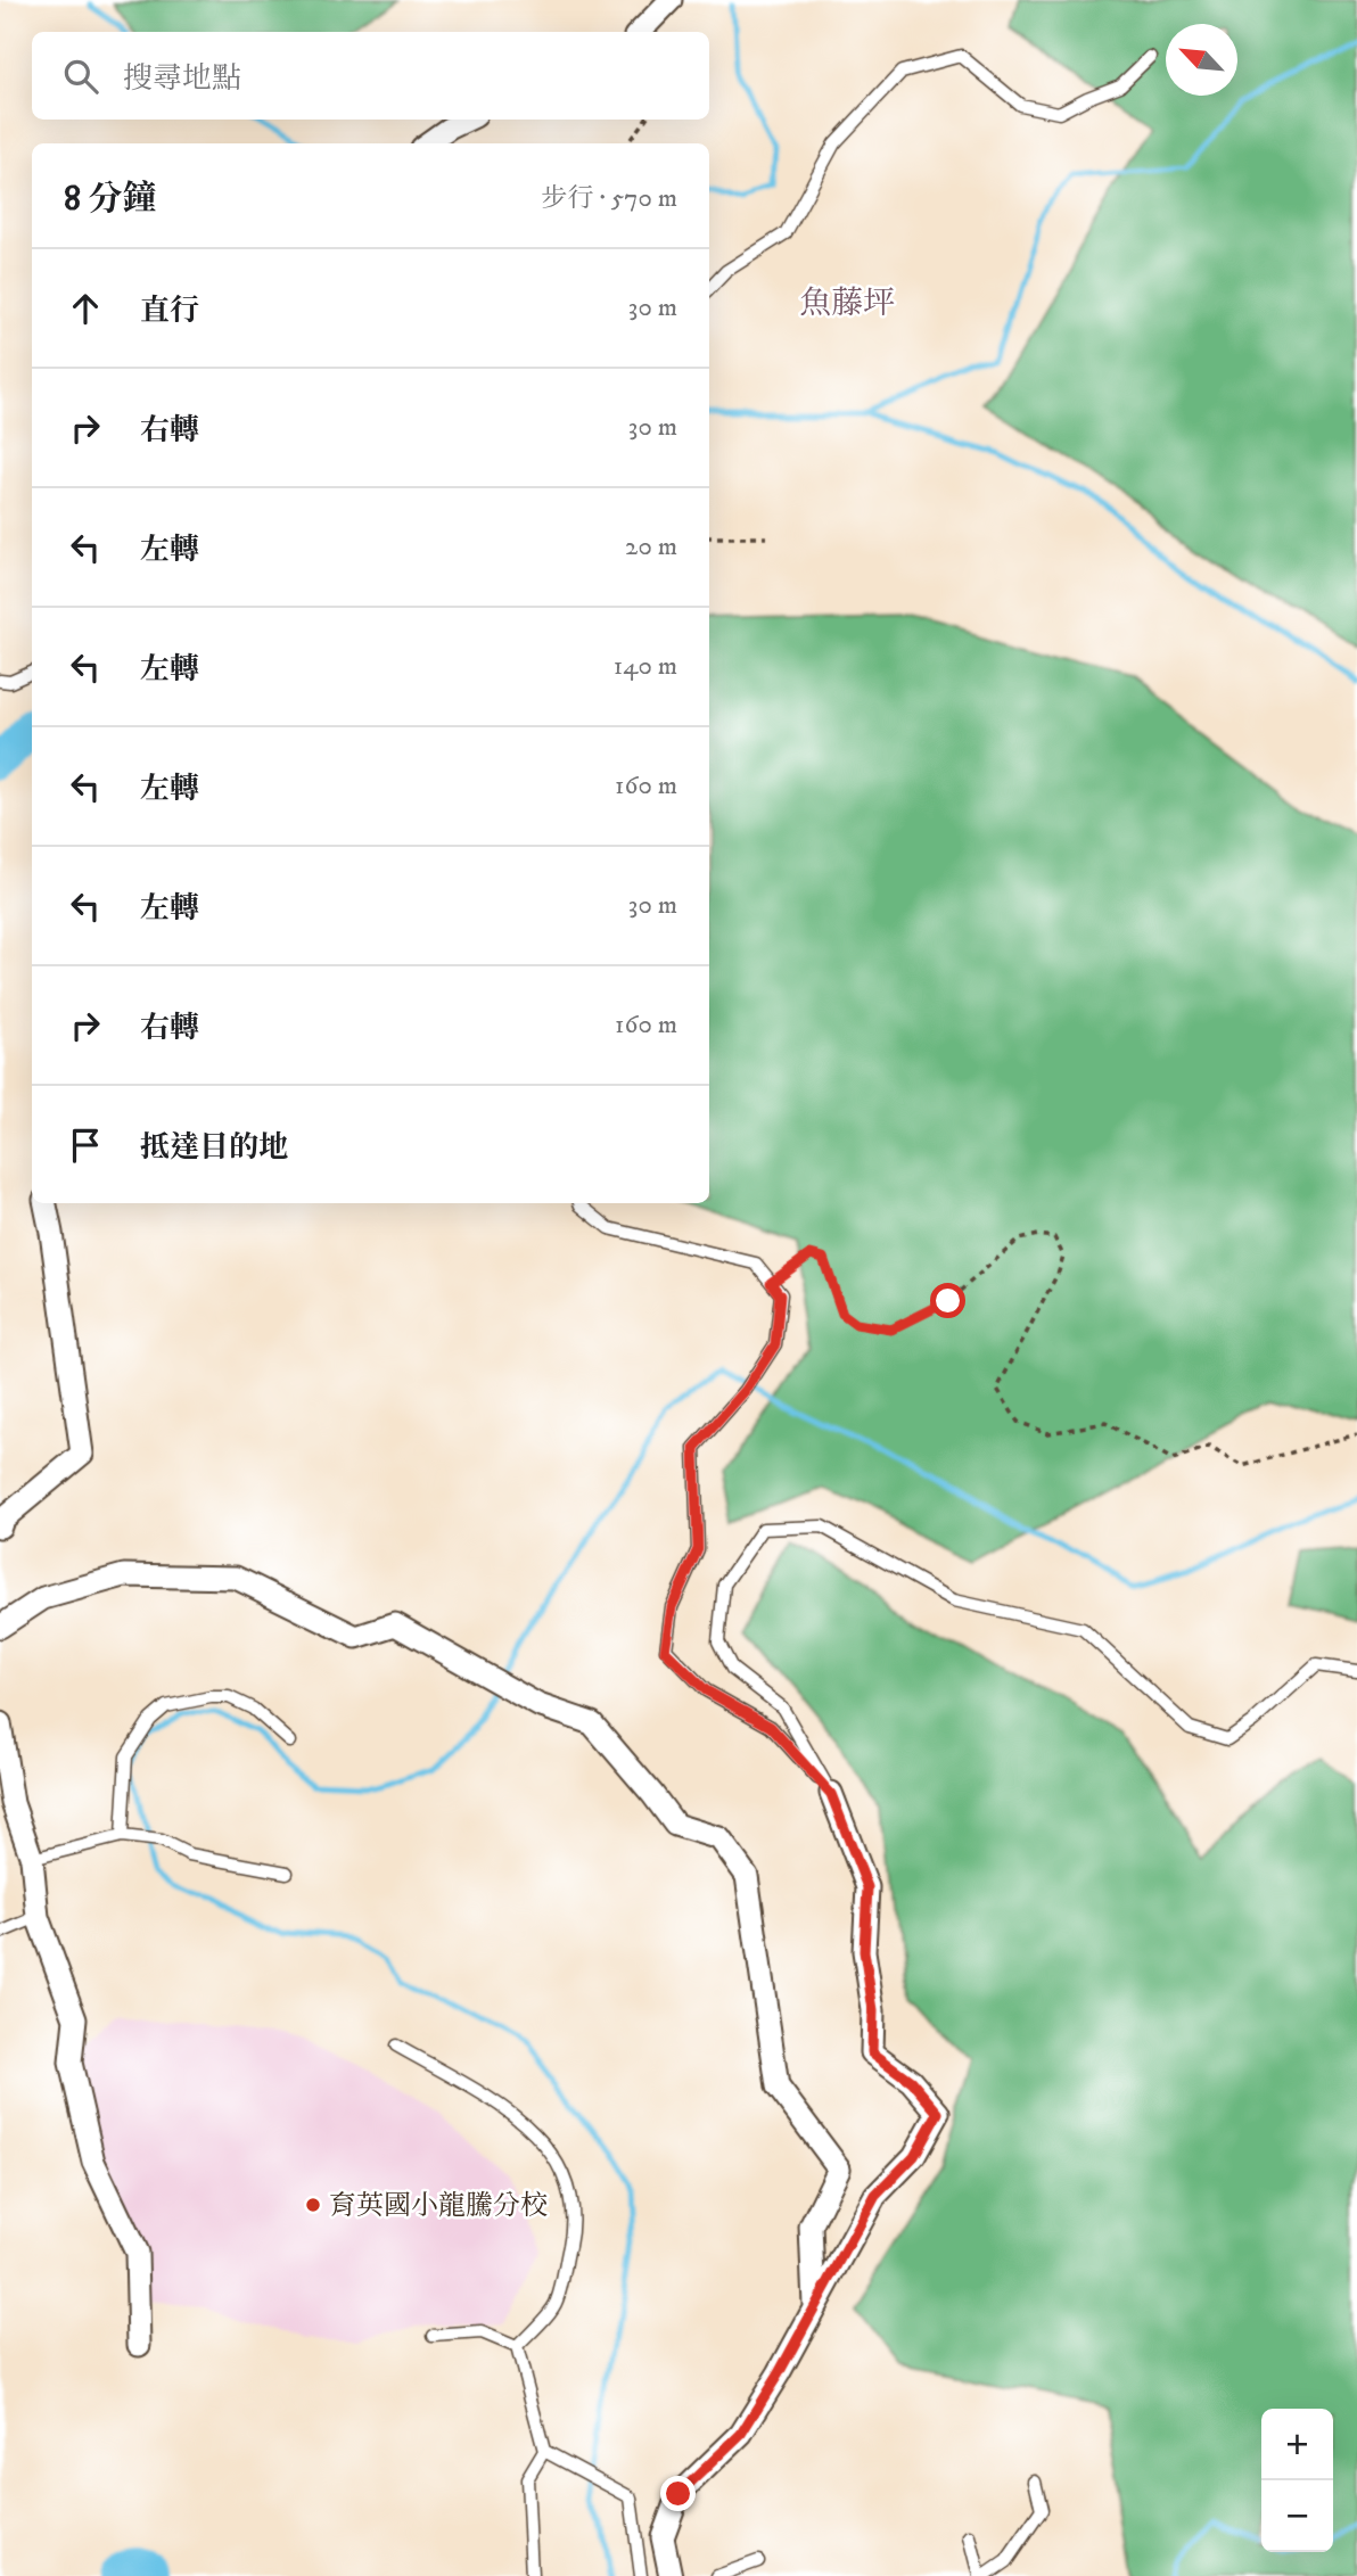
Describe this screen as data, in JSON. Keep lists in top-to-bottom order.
{
  "districts": ["魚藤坪"],
  "places": ["育英國小龍騰分校"],
  "north": "top left",
  "page": {
    "search": "搜尋地點",
    "heading": ["8 分鐘", "步行 · 570 m"],
    "list": [
      ["直行", "30 m"],
      ["右轉", "30 m"],
      ["左轉", "20 m"],
      ["左轉", "140 m"],
      ["左轉", "160 m"],
      ["左轉", "30 m"],
      ["右轉", "160 m"],
      "抵達目的地"
    ],
    "map_buttons": ["+", "−"]
  }
}
